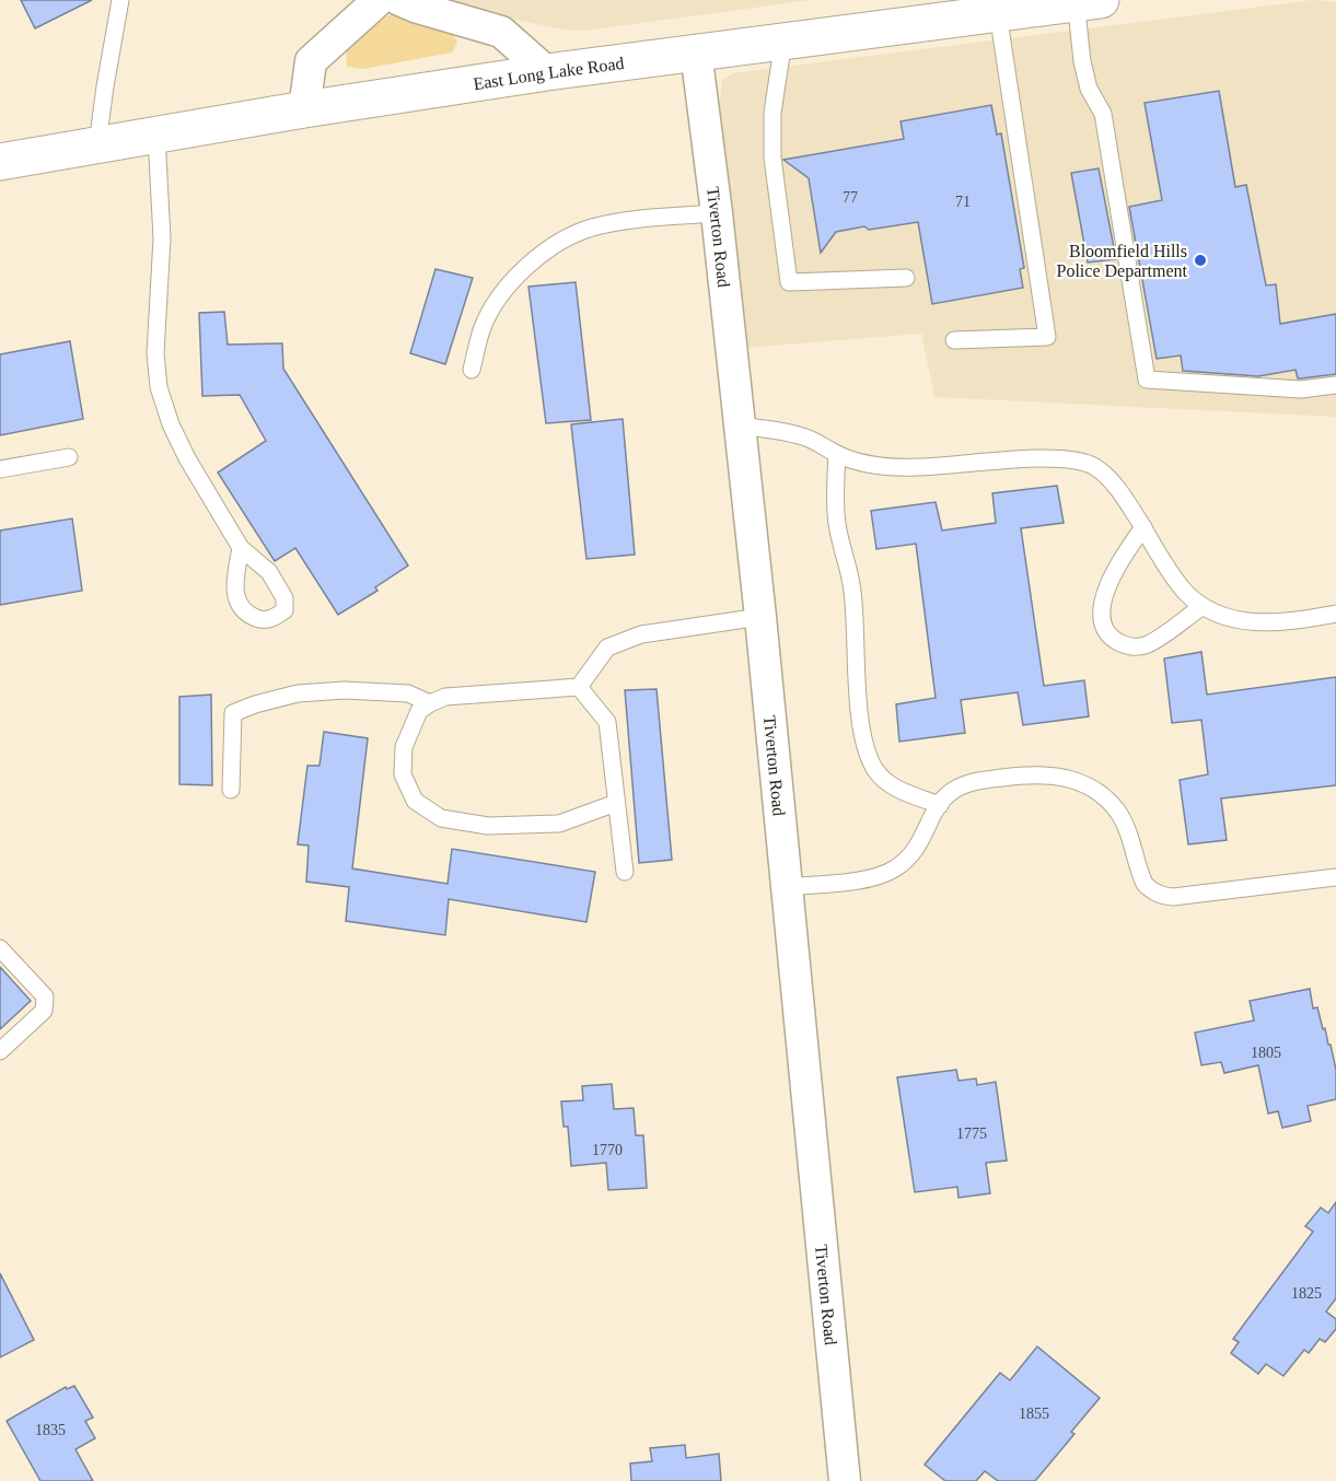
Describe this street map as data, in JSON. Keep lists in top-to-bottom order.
{
  "streets": {
    "main road": ["East Long Lake Road"],
    "street": ["Tiverton Road"]
  },
  "crossings": [
    ["East Long Lake Road", "Tiverton Road"]
  ],
  "places": ["Bloomfield Hills Police Department"],
  "house_numbers": [
    "77",
    "71",
    "1805",
    "1775",
    "1770",
    "1825",
    "1855",
    "1835"
  ]
}
